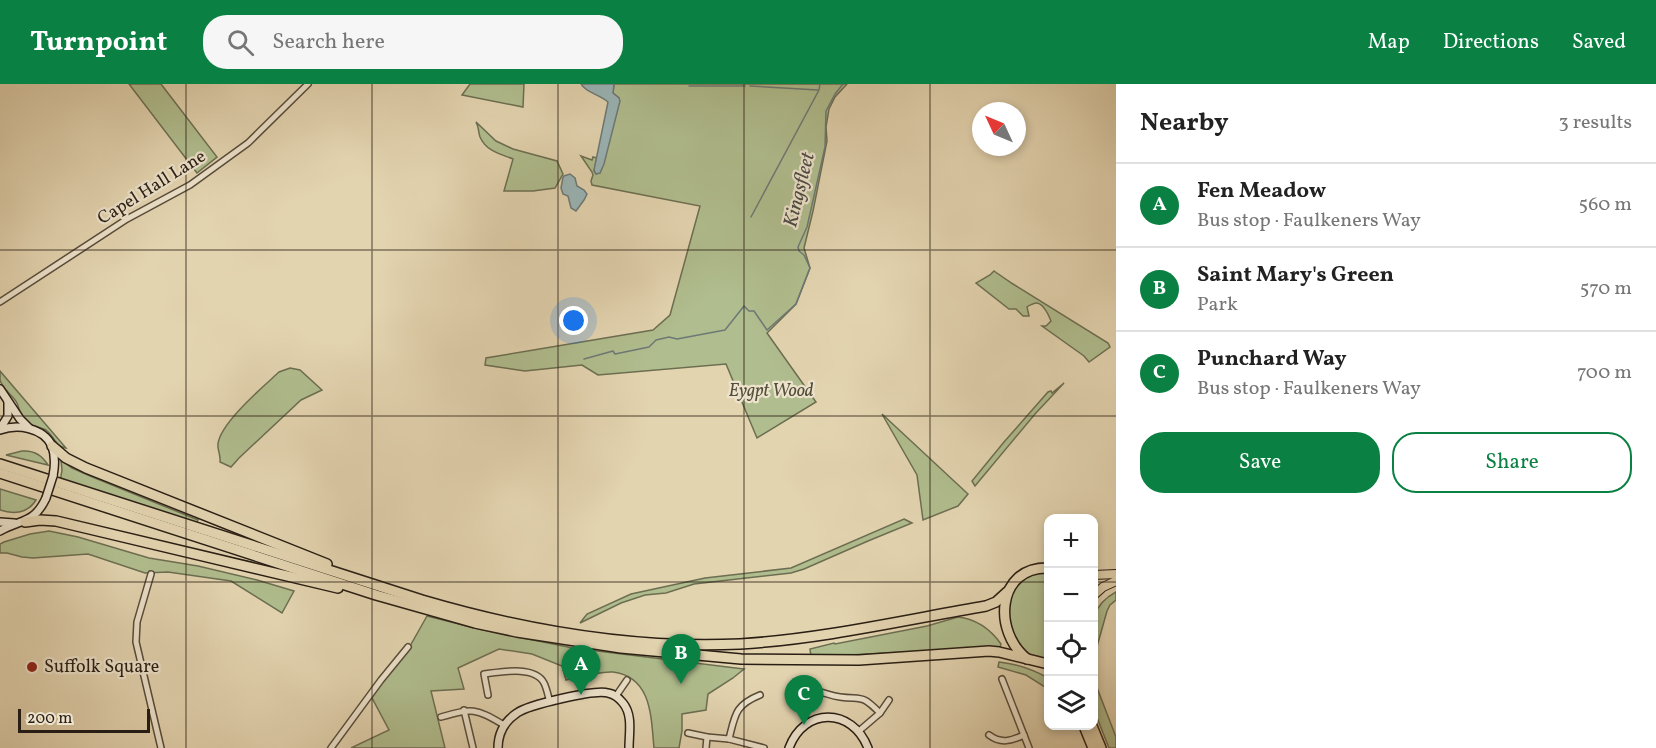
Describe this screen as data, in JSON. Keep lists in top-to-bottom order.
{
  "streets": {
    "street": ["Capel Hall Lane"]
  },
  "water": ["Kingsfleet"],
  "parks": ["Eygpt Wood"],
  "places": ["Suffolk Square"],
  "scale_bar": "200 m",
  "north": "top left",
  "page": {
    "header": "Turnpoint",
    "search": "Search here",
    "nav": ["Map", "Directions", "Saved"],
    "heading": ["Nearby", "3 results"],
    "list": [
      {
        "mark": "A",
        "name": "Fen Meadow",
        "note": "Bus stop · Faulkeners Way",
        "value": "560 m"
      },
      {
        "mark": "B",
        "name": "Saint Mary's Green",
        "note": "Park",
        "value": "570 m"
      },
      {
        "mark": "C",
        "name": "Punchard Way",
        "note": "Bus stop · Faulkeners Way",
        "value": "700 m"
      }
    ],
    "buttons": ["Save", "Share"],
    "map_buttons": ["+", "−"],
    "pins": ["B", "A", "C"],
    "scale": "200 m"
  }
}
